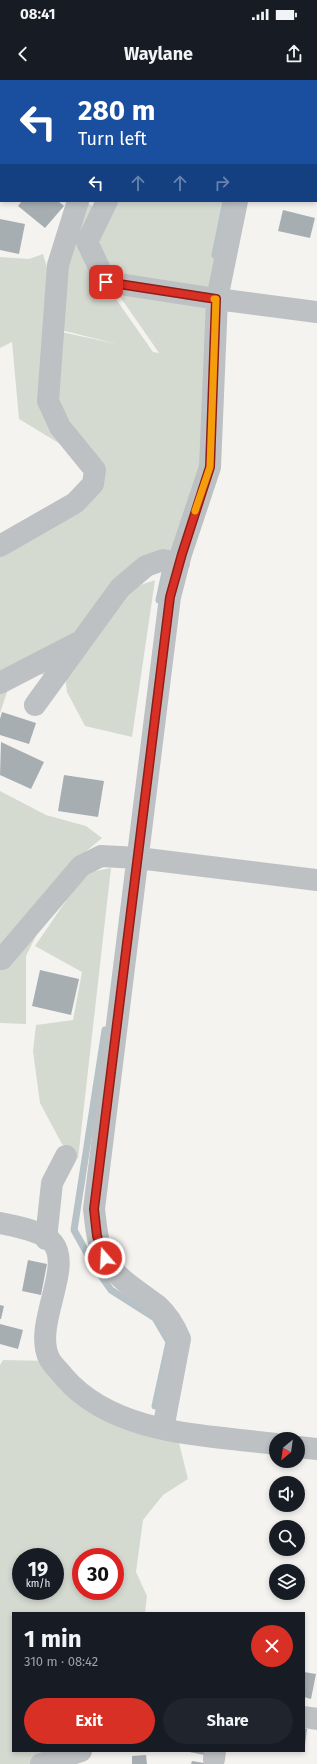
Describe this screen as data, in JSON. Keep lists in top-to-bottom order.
{
  "north": "bottom left",
  "page": {
    "status": "08:41",
    "header": "Waylane",
    "turn": ["280 m", "Turn left"],
    "speed": "19 km/h",
    "limit": "30",
    "heading": ["1 min", "310 m · 08:42"],
    "buttons": ["Exit", "Share"]
  }
}
